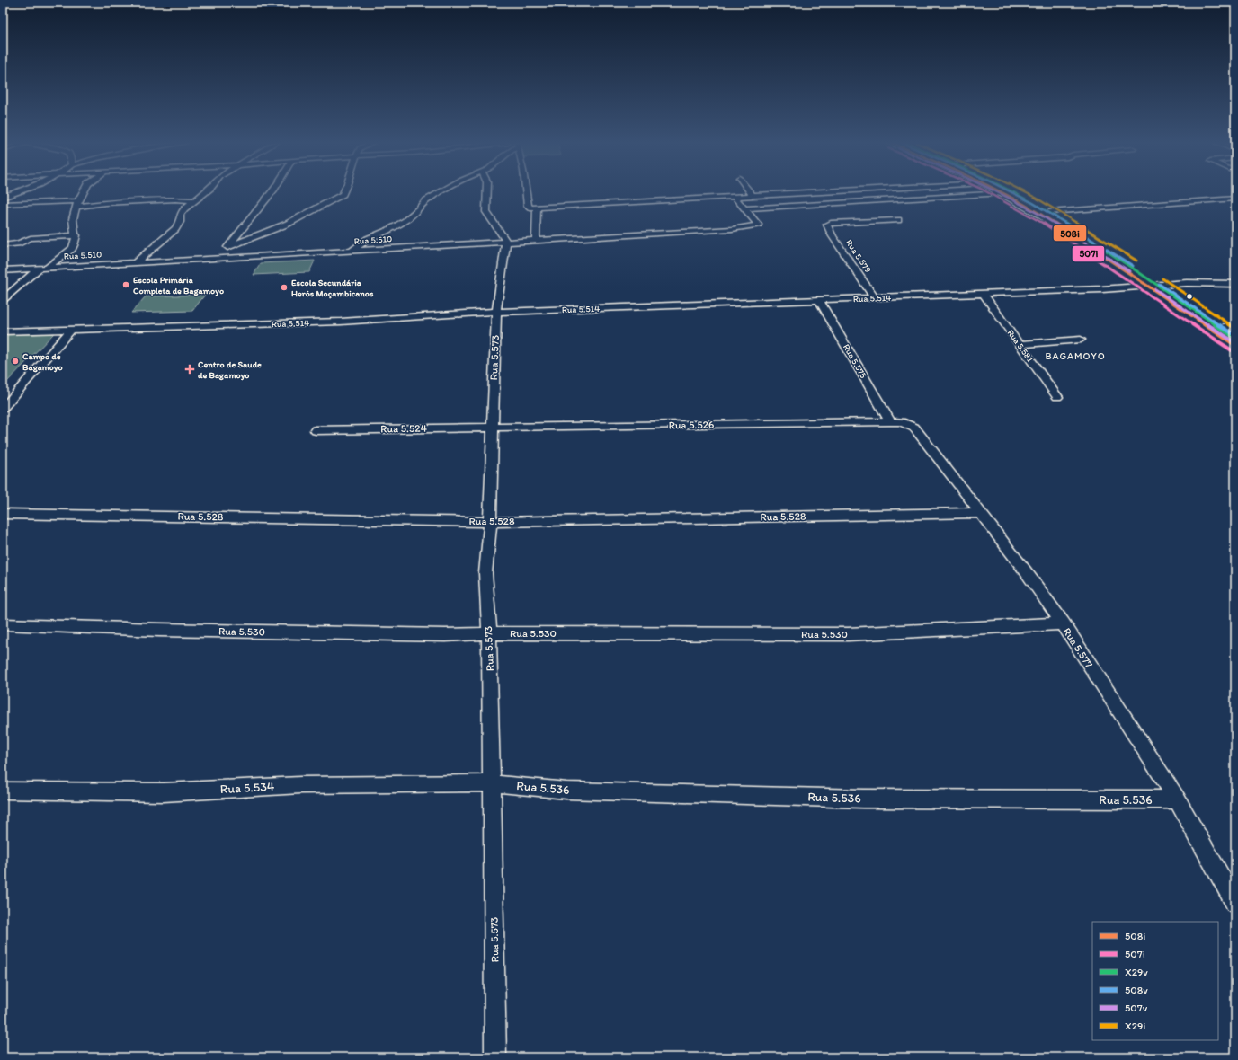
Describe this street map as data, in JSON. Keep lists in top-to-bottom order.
{
  "streets": {
    "street": [
      "Rua 5.510",
      "Rua 5.579",
      "Rua 5.514",
      "Rua 5.581",
      "Rua 5.573",
      "Rua 5.575",
      "Rua 5.526",
      "Rua 5.524",
      "Rua 5.528",
      "Rua 5.530",
      "Rua 5.577",
      "Rua 5.534",
      "Rua 5.536"
    ]
  },
  "crossings": [
    ["Rua 5.510", "Rua 5.573"],
    ["Rua 5.579", "Rua 5.514"],
    ["Rua 5.514", "Rua 5.581"],
    ["Rua 5.514", "Rua 5.573"],
    ["Rua 5.514", "Rua 5.575"],
    ["Rua 5.573", "Rua 5.526"],
    ["Rua 5.573", "Rua 5.524"],
    ["Rua 5.573", "Rua 5.528"],
    ["Rua 5.573", "Rua 5.530"],
    ["Rua 5.573", "Rua 5.534"],
    ["Rua 5.573", "Rua 5.536"],
    ["Rua 5.575", "Rua 5.526"],
    ["Rua 5.575", "Rua 5.577"],
    ["Rua 5.526", "Rua 5.524"],
    ["Rua 5.526", "Rua 5.577"],
    ["Rua 5.528", "Rua 5.577"],
    ["Rua 5.530", "Rua 5.577"],
    ["Rua 5.577", "Rua 5.536"],
    ["Rua 5.534", "Rua 5.536"]
  ],
  "districts": ["BAGAMOYO"],
  "places": {
    "other": ["Escola Primária Completa de Bagamoyo", "Escola Secundária Herós Moçambicanos", "Campo de Bagamoyo"],
    "health": ["Centro de Saude de Bagamoyo"]
  },
  "lines": [
    "transit line 508i",
    "transit line 507i",
    "transit line X29v",
    "transit line 508v",
    "transit line 507v",
    "transit line X29i"
  ],
  "legend": [
    "508i",
    "507i",
    "X29v",
    "508v",
    "507v",
    "X29i"
  ]
}
